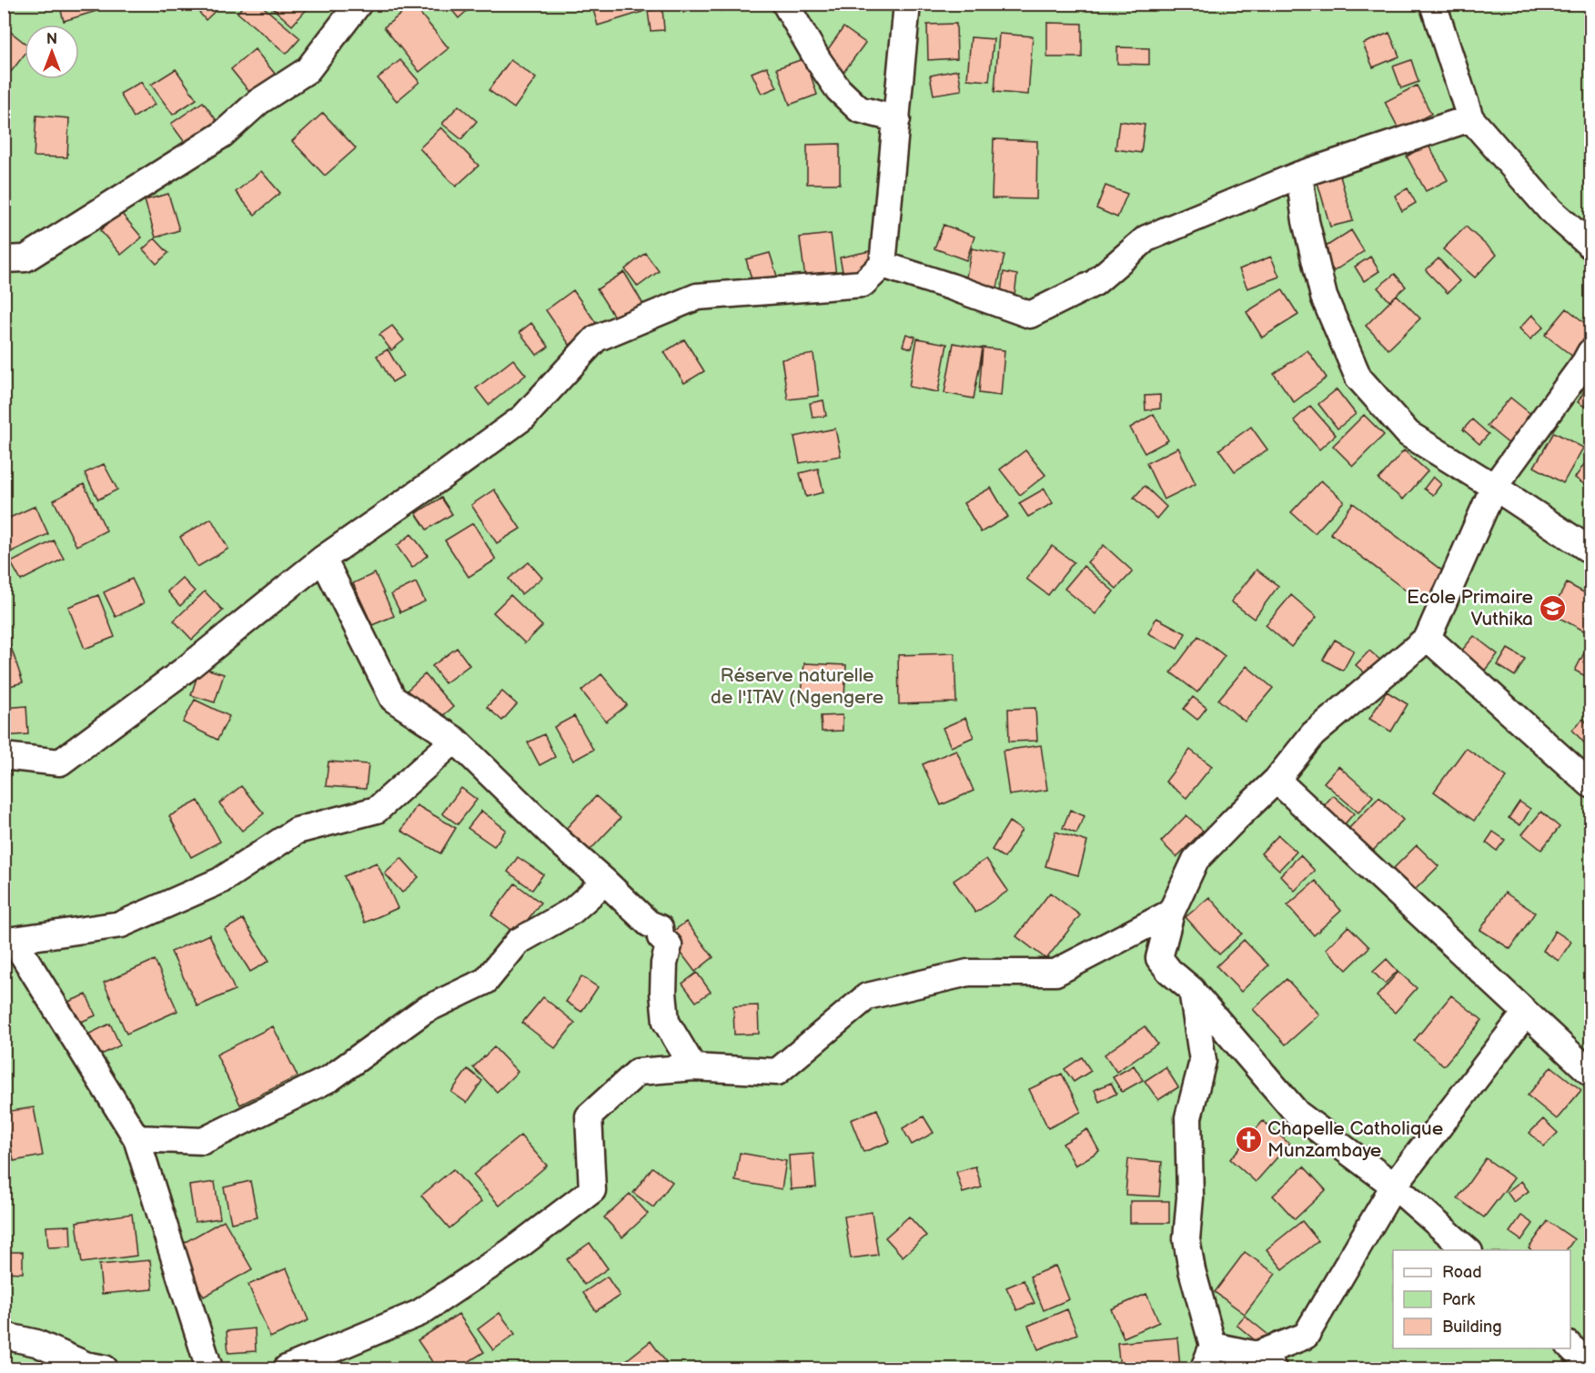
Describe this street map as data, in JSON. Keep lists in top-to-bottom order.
{
  "parks": ["Réserve naturelle de l'ITAV (Ngengere"],
  "places": {
    "school or university": ["Ecole Primaire Vuthika"],
    "church": ["Chapelle Catholique Munzambaye"]
  },
  "legend": ["Road", "Park", "Building"],
  "north": "top"
}
